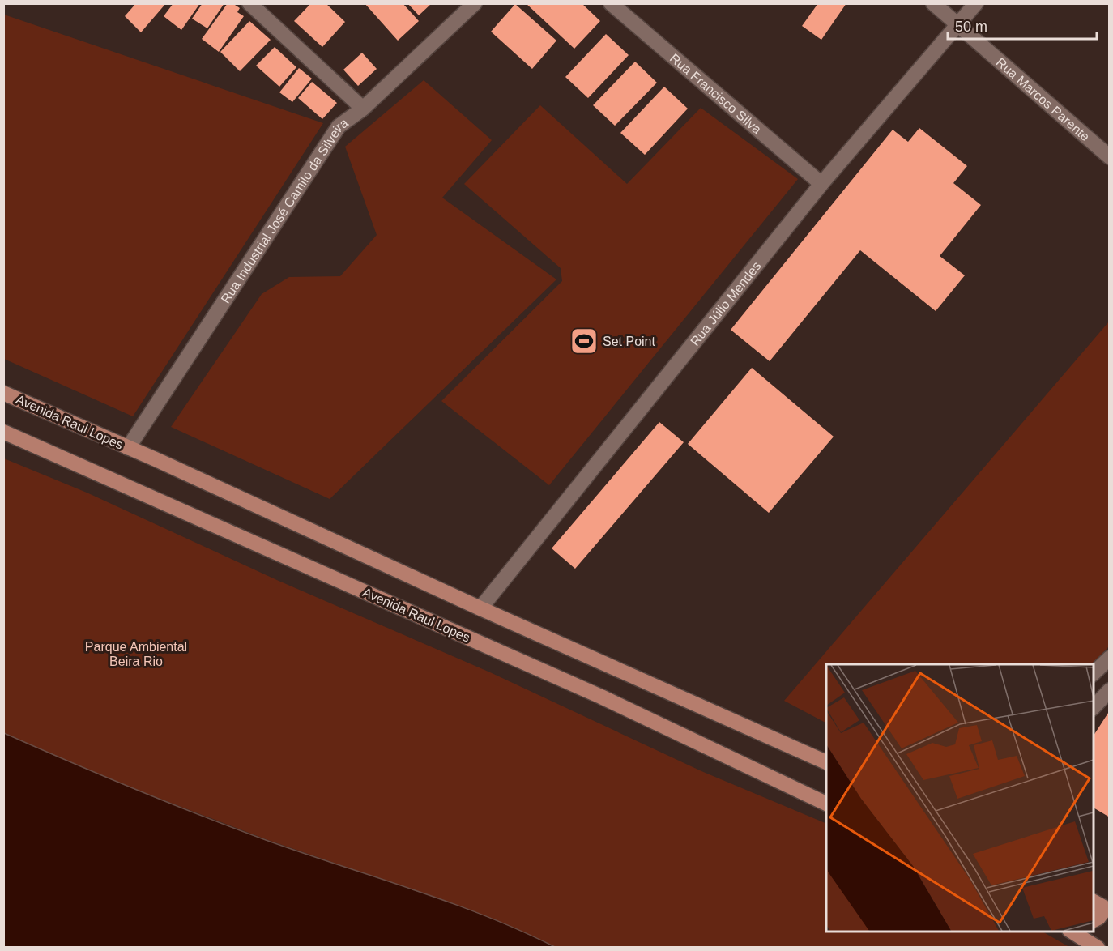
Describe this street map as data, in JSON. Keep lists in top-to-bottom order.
{
  "streets": {
    "main road": ["Avenida Raul Lopes"],
    "street": [
      "Rua Francisco Silva",
      "Rua Marcos Parente",
      "Rua Industrial José Camilo da Silveira",
      "Rua Júlio Mendes"
    ]
  },
  "crossings": [
    ["Rua Francisco Silva", "Rua Júlio Mendes"],
    ["Rua Marcos Parente", "Rua Júlio Mendes"],
    ["Rua Industrial José Camilo da Silveira", "Avenida Raul Lopes"],
    ["Rua Júlio Mendes", "Avenida Raul Lopes"]
  ],
  "parks": ["Parque Ambiental Beira Rio"],
  "places": {
    "sports": ["Set Point"]
  },
  "scale_bar": "50 m"
}
